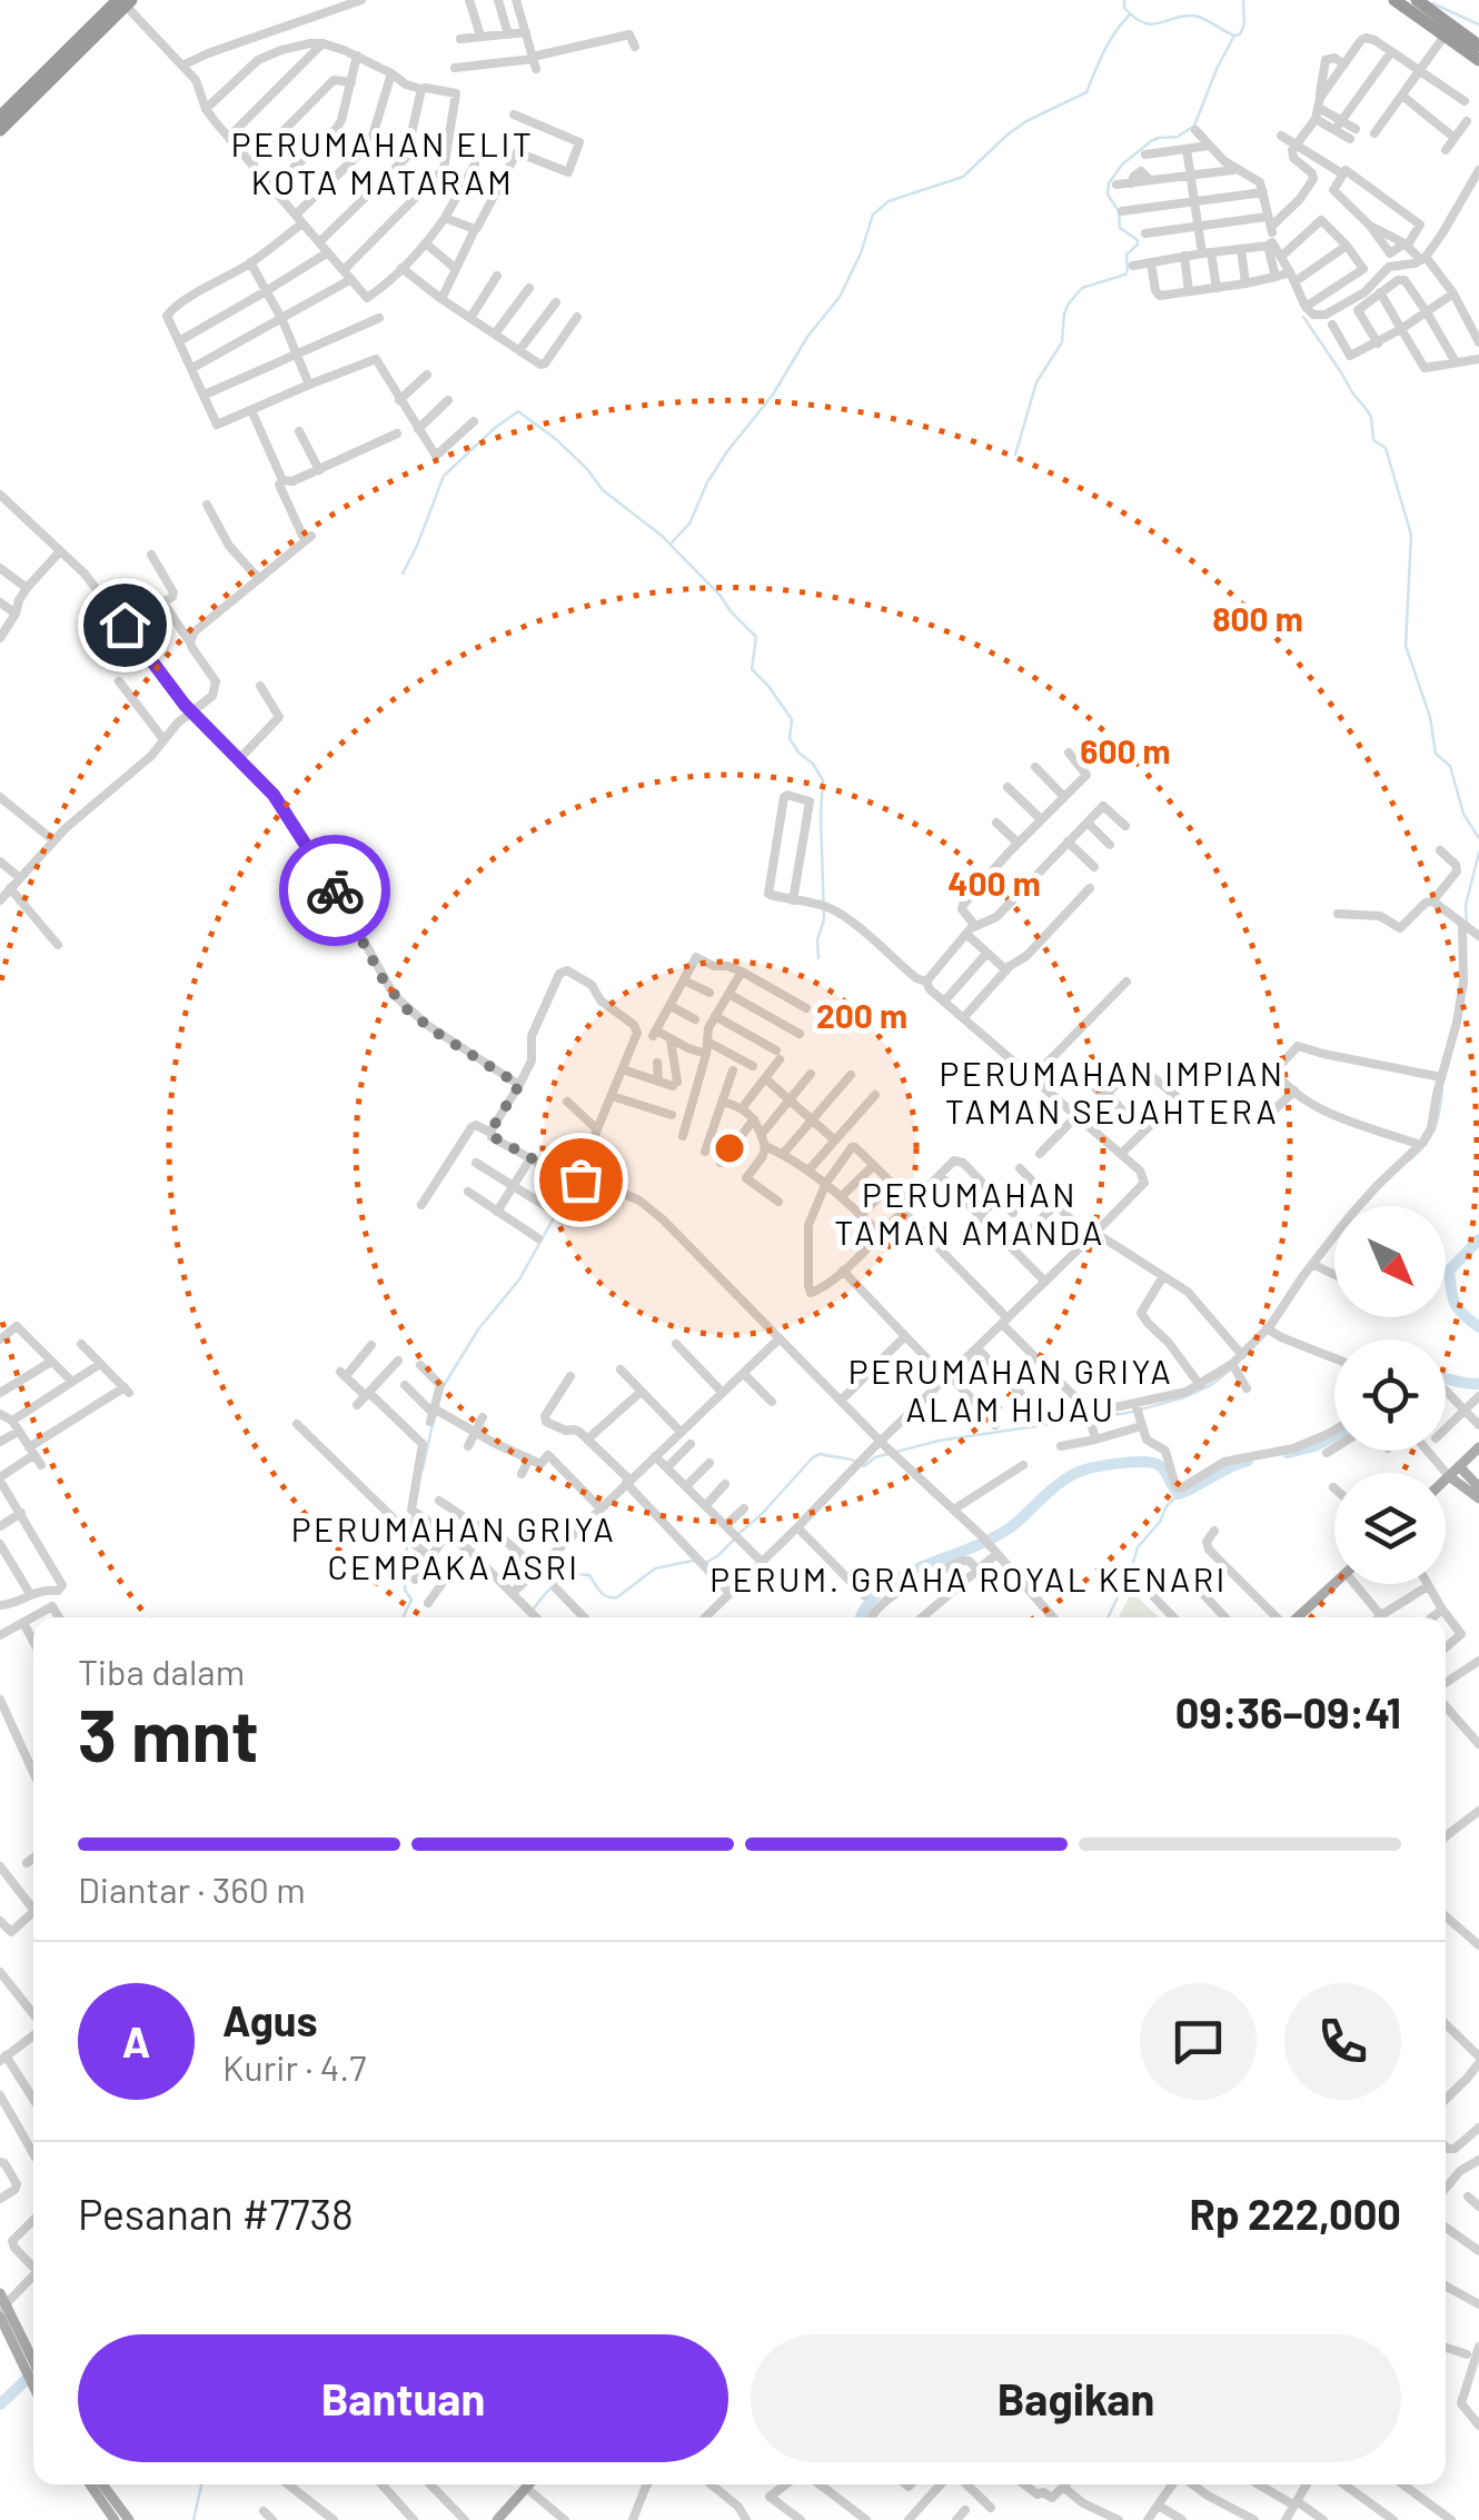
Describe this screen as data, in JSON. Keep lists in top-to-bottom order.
{
  "districts": [
    "PERUMAHAN ELIT KOTA MATARAM",
    "PERUMAHAN IMPIAN TAMAN SEJAHTERA",
    "PERUMAHAN TAMAN AMANDA",
    "PERUMAHAN GRIYA ALAM HIJAU",
    "PERUMAHAN GRIYA CEMPAKA ASRI",
    "PERUM. GRAHA ROYAL KENARI"
  ],
  "north": "bottom right",
  "page": {
    "heading": ["3 mnt", "Tiba dalam", "09:36–09:41"],
    "panel": [
      "Agus",
      "Kurir · 4.7",
      "Pesanan #7738",
      "Rp 222,000"
    ],
    "bar": "Diantar · 360 m",
    "round": "A",
    "buttons": ["Bantuan", "Bagikan"]
  },
  "rings": [
    "800 m",
    "600 m",
    "400 m",
    "200 m"
  ]
}
